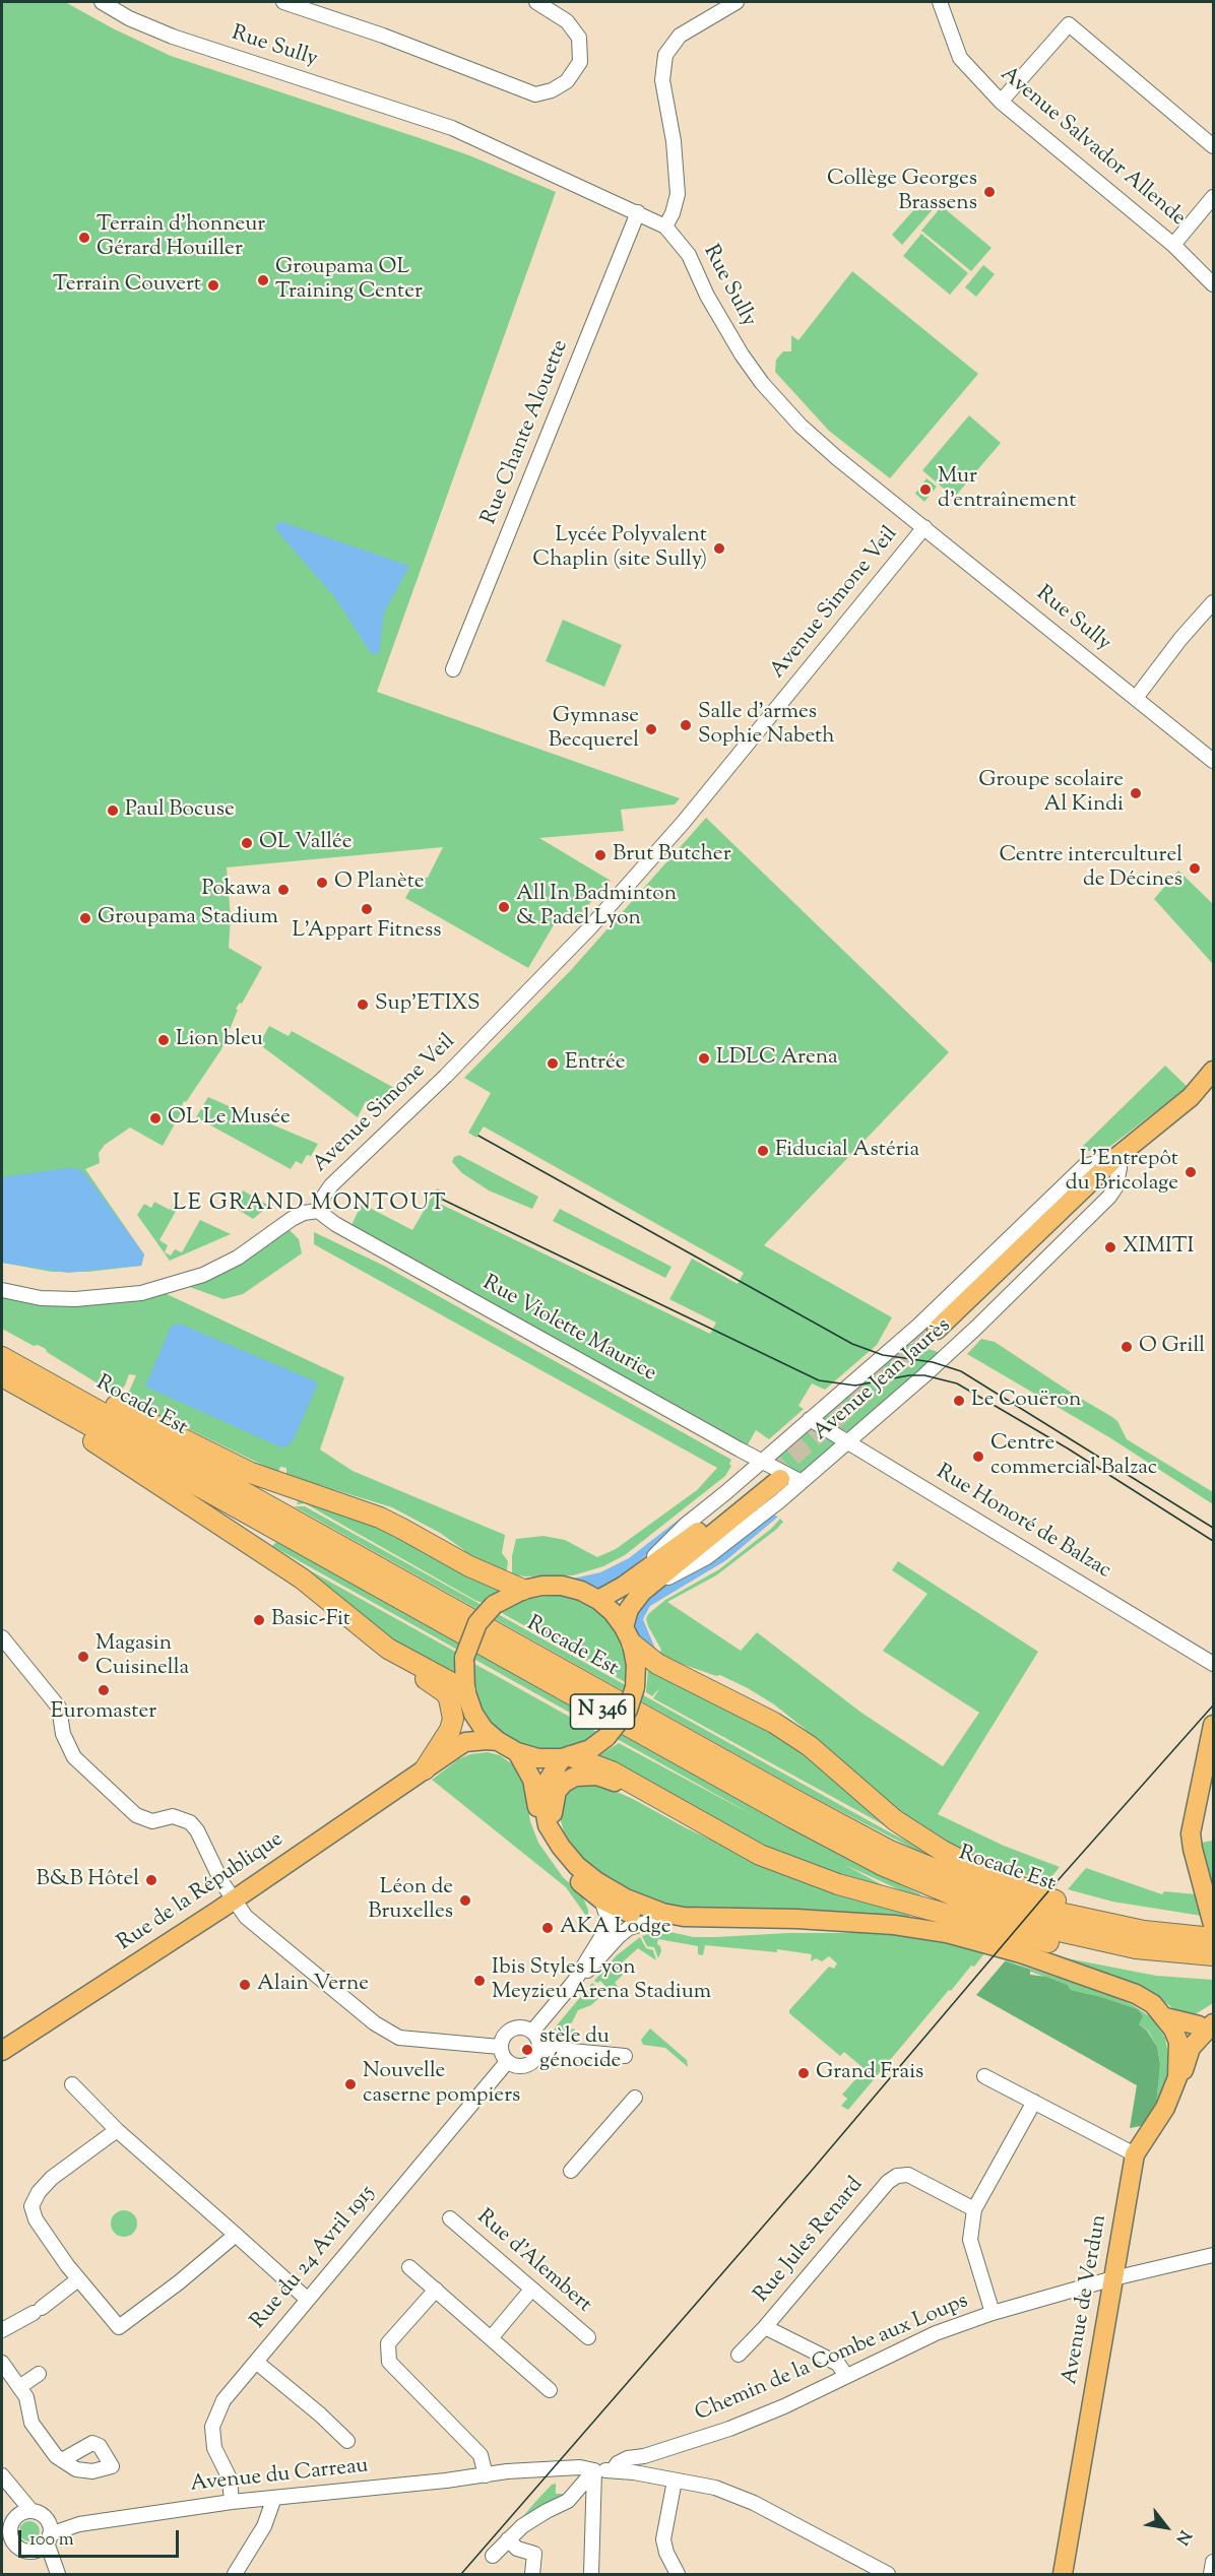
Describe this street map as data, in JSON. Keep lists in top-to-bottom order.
{
  "streets": {
    "highway": ["Rocade Est", "N 346"],
    "main road": ["Avenue Jean Jaurès", "Rue de la République", "Avenue de Verdun"],
    "street": [
      "Rue Sully",
      "Avenue Salvador Allende",
      "Rue Chante Alouette",
      "Avenue Simone Veil",
      "Rue Violette Maurice",
      "Rue Honoré de Balzac",
      "Rue Jules Renard",
      "Rue du 24 Avril 1915",
      "Rue d'Alembert",
      "Chemin de la Combe aux Loups",
      "Avenue du Carreau"
    ]
  },
  "crossings": [
    ["Rue Sully", "Rue Chante Alouette"],
    ["Rue Sully", "Avenue Simone Veil"],
    ["Avenue Simone Veil", "Rue Violette Maurice"],
    ["Rue Violette Maurice", "Avenue Jean Jaurès"],
    ["Avenue Jean Jaurès", "Rue Honoré de Balzac"],
    ["Avenue Jean Jaurès", "Rue de la République"],
    ["Rue Jules Renard", "Chemin de la Combe aux Loups"],
    ["Rue du 24 Avril 1915", "Avenue du Carreau"],
    ["Avenue de Verdun", "Chemin de la Combe aux Loups"],
    ["Chemin de la Combe aux Loups", "Avenue du Carreau"]
  ],
  "districts": ["LE GRAND MONTOUT"],
  "places": [
    "Collège Georges Brassens",
    "Terrain d'honneur Gérard Houiller",
    "Groupama OL Training Center",
    "Terrain Couvert",
    "Mur d'entraînement",
    "Lycée Polyvalent Chaplin (site Sully)",
    "Salle d'armes Sophie Nabeth",
    "Gymnase Becquerel",
    "Groupe scolaire Al Kindi",
    "Paul Bocuse",
    "OL Vallée",
    "Brut Butcher",
    "Centre interculturel de Décines",
    "O Planète",
    "Pokawa",
    "All In Badminton & Padel Lyon",
    "L'Appart Fitness",
    "Groupama Stadium",
    "Sup'ETIXS",
    "Lion bleu",
    "LDLC Arena",
    "Entrée",
    "OL Le Musée",
    "Fiducial Astéria",
    "L'Entrepôt du Bricolage",
    "XIMITI",
    "O Grill",
    "Le Couëron",
    "Centre commercial Balzac",
    "Basic-Fit",
    "Magasin Cuisinella",
    "Euromaster",
    "B&B Hôtel",
    "Léon de Bruxelles",
    "AKA Lodge",
    "Ibis Styles Lyon Meyzieu Arena Stadium",
    "Alain Verne",
    "stèle du génocide",
    "Grand Frais",
    "Nouvelle caserne pompiers"
  ],
  "scale_bar": "100 m",
  "north": "bottom right"
}
